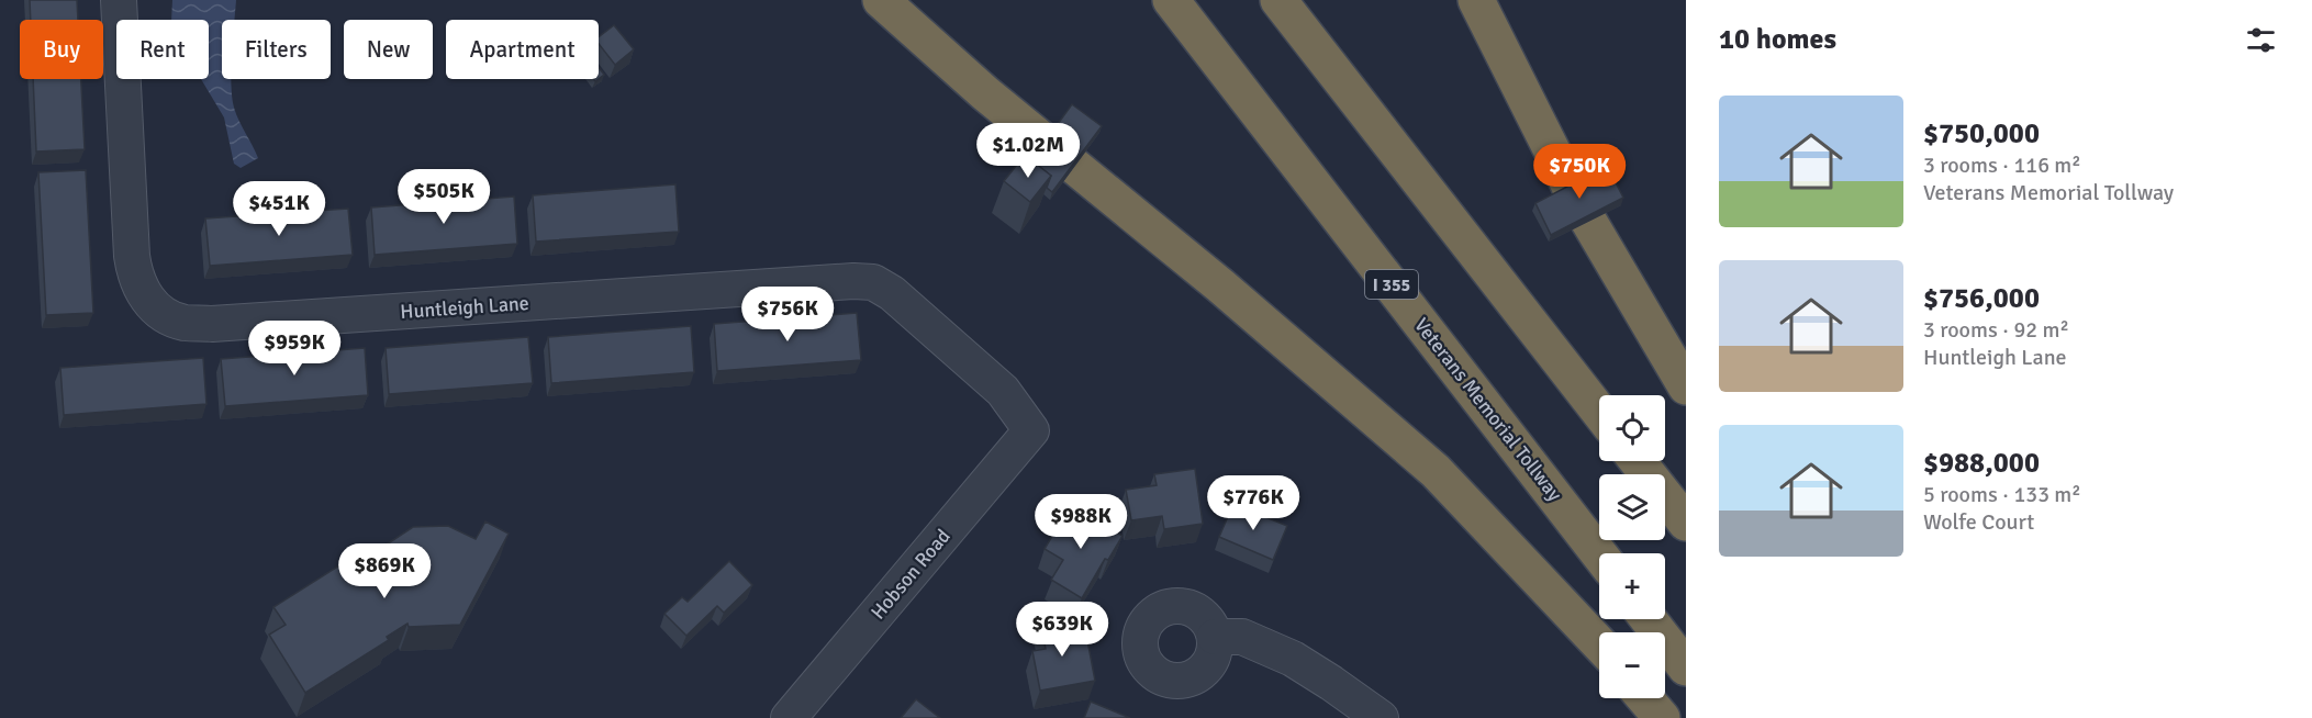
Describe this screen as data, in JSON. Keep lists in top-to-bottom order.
{
  "streets": {
    "highway": ["I 355", "Veterans Memorial Tollway"],
    "street": ["Huntleigh Lane", "Hobson Road"]
  },
  "crossings": [
    ["Huntleigh Lane", "Hobson Road"]
  ],
  "page": {
    "heading": "10 homes",
    "chip": [
      "Buy",
      "Rent",
      "Filters",
      "New",
      "Apartment"
    ],
    "list": [
      {
        "name": "$750,000",
        "note": "3 rooms · 116 m² · Veterans Memorial Tollway"
      },
      {
        "name": "$756,000",
        "note": "3 rooms · 92 m² · Huntleigh Lane"
      },
      {
        "name": "$988,000",
        "note": "5 rooms · 133 m² · Wolfe Court"
      }
    ],
    "price": [
      "$1.02M",
      "$750K",
      "$505K",
      "$451K",
      "$756K",
      "$959K",
      "$776K",
      "$988K",
      "$869K",
      "$639K"
    ],
    "map_buttons": ["+", "−"]
  }
}
